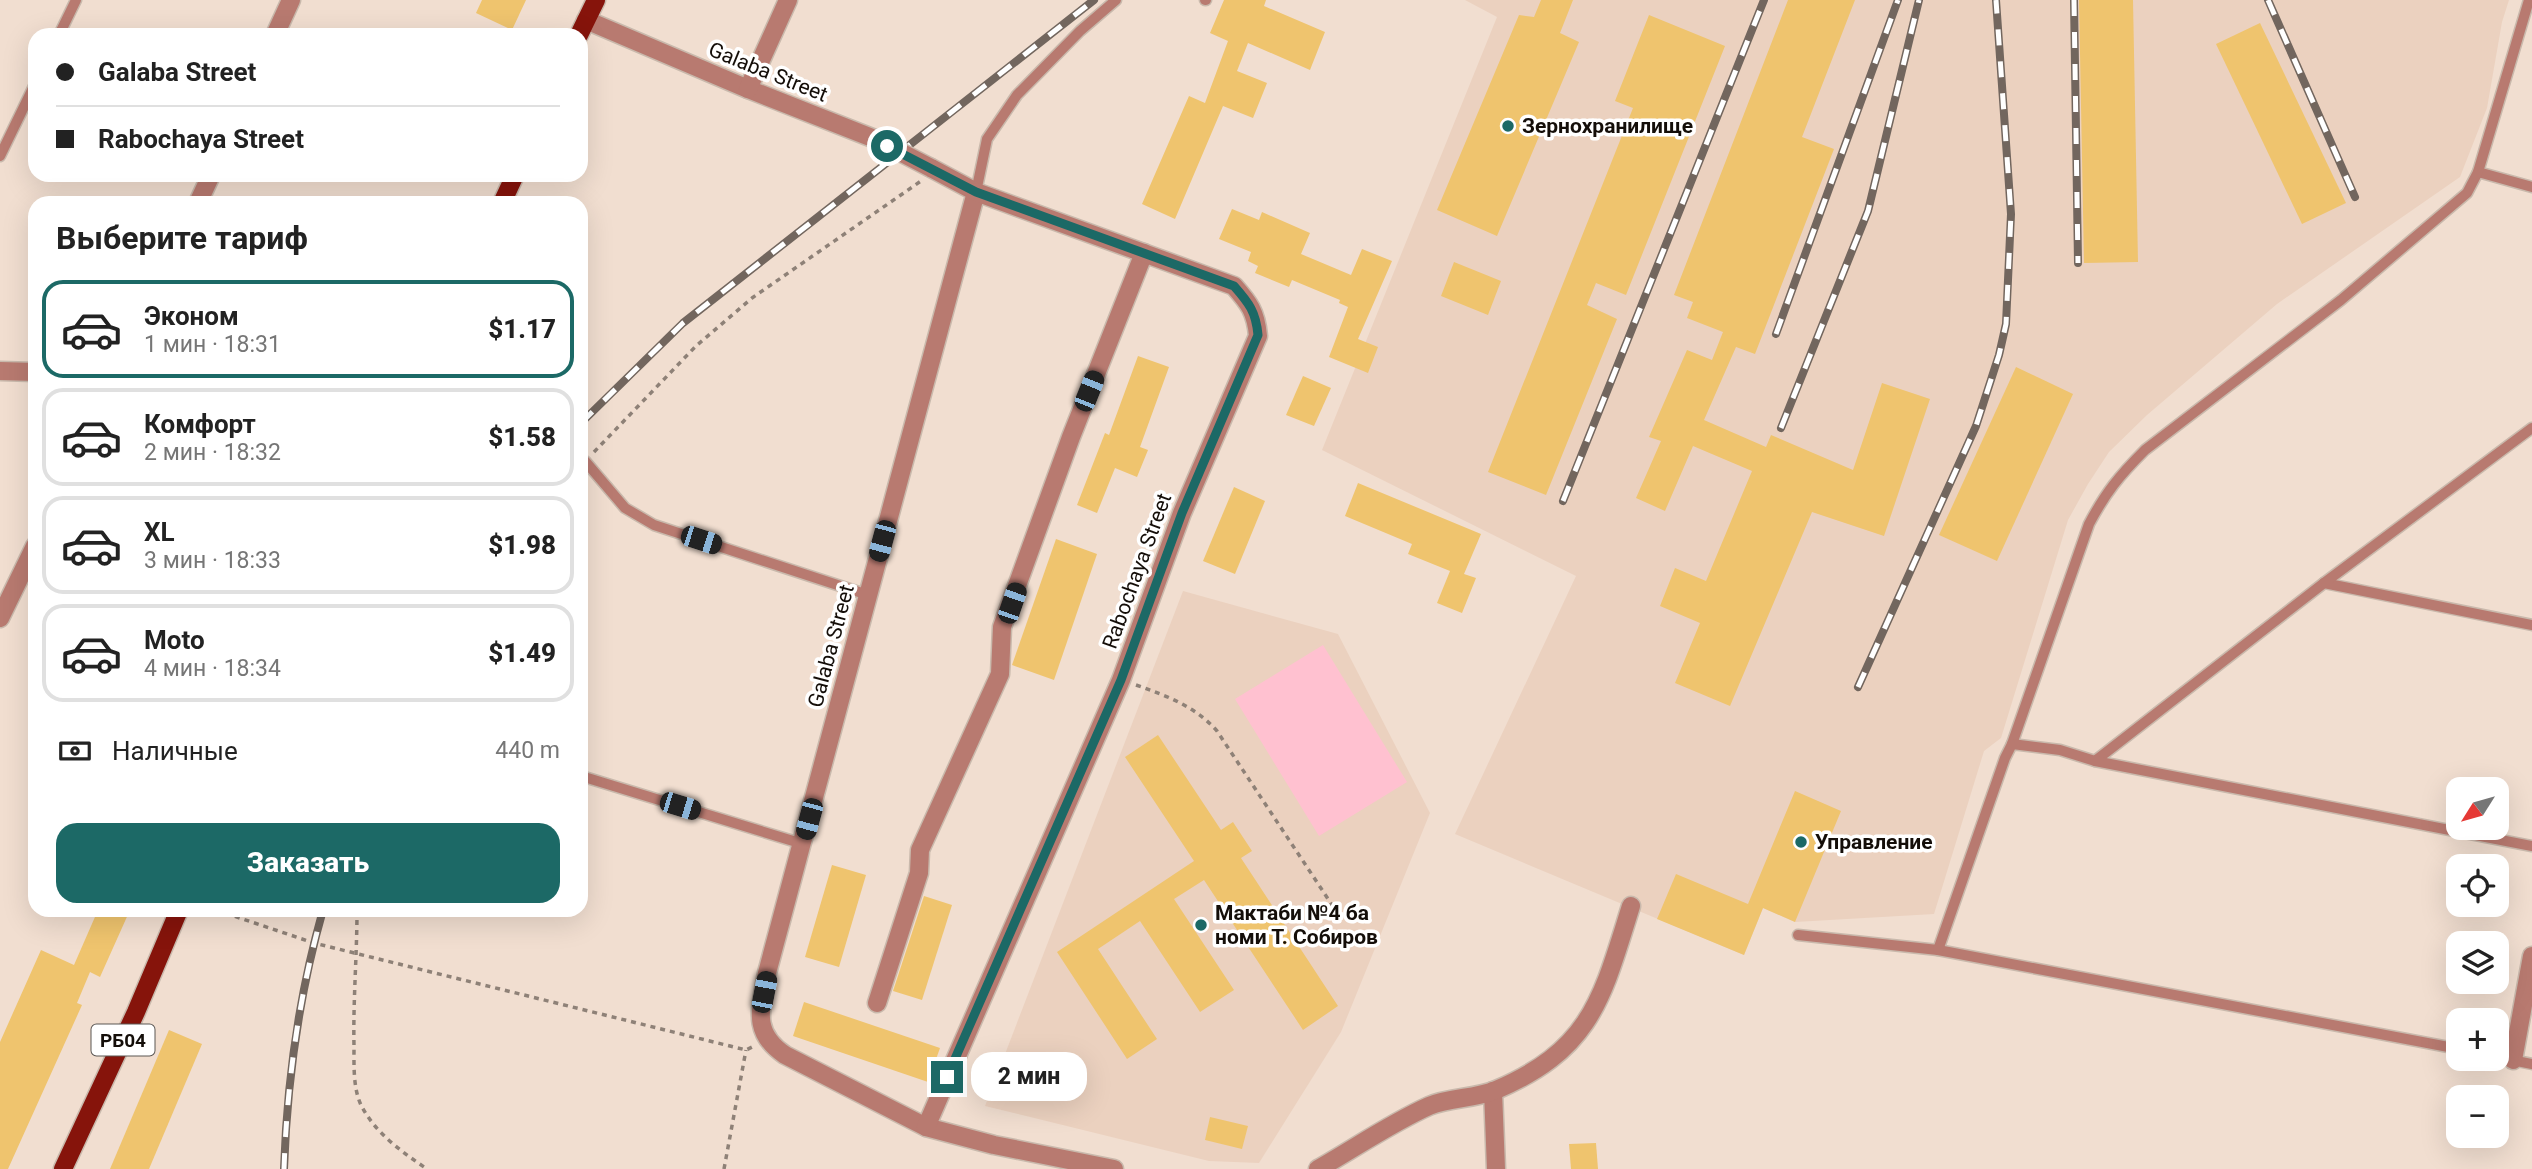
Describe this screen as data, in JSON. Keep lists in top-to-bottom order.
{
  "streets": {
    "main road": ["РБ04"],
    "street": ["Galaba Street", "Rabochaya Street"]
  },
  "crossings": [
    ["Galaba Street", "Rabochaya Street"]
  ],
  "places": ["Зернохранилище", "Управление", "Мактаби №4 ба номи Т. Собиров"],
  "north": "bottom left",
  "page": {
    "banner": ["Galaba Street", "Rabochaya Street"],
    "heading": "Выберите тариф",
    "list": [
      {
        "name": "Эконом",
        "note": "1 мин · 18:31",
        "value": "$1.17"
      },
      {
        "name": "Комфорт",
        "note": "2 мин · 18:32",
        "value": "$1.58"
      },
      {
        "name": "XL",
        "note": "3 мин · 18:33",
        "value": "$1.98"
      },
      {
        "name": "Moto",
        "note": "4 мин · 18:34",
        "value": "$1.49"
      }
    ],
    "pay": ["Наличные", "440 m"],
    "map_buttons": ["+", "−"],
    "buttons": "Заказать",
    "bubble": "2 мин"
  }
}
